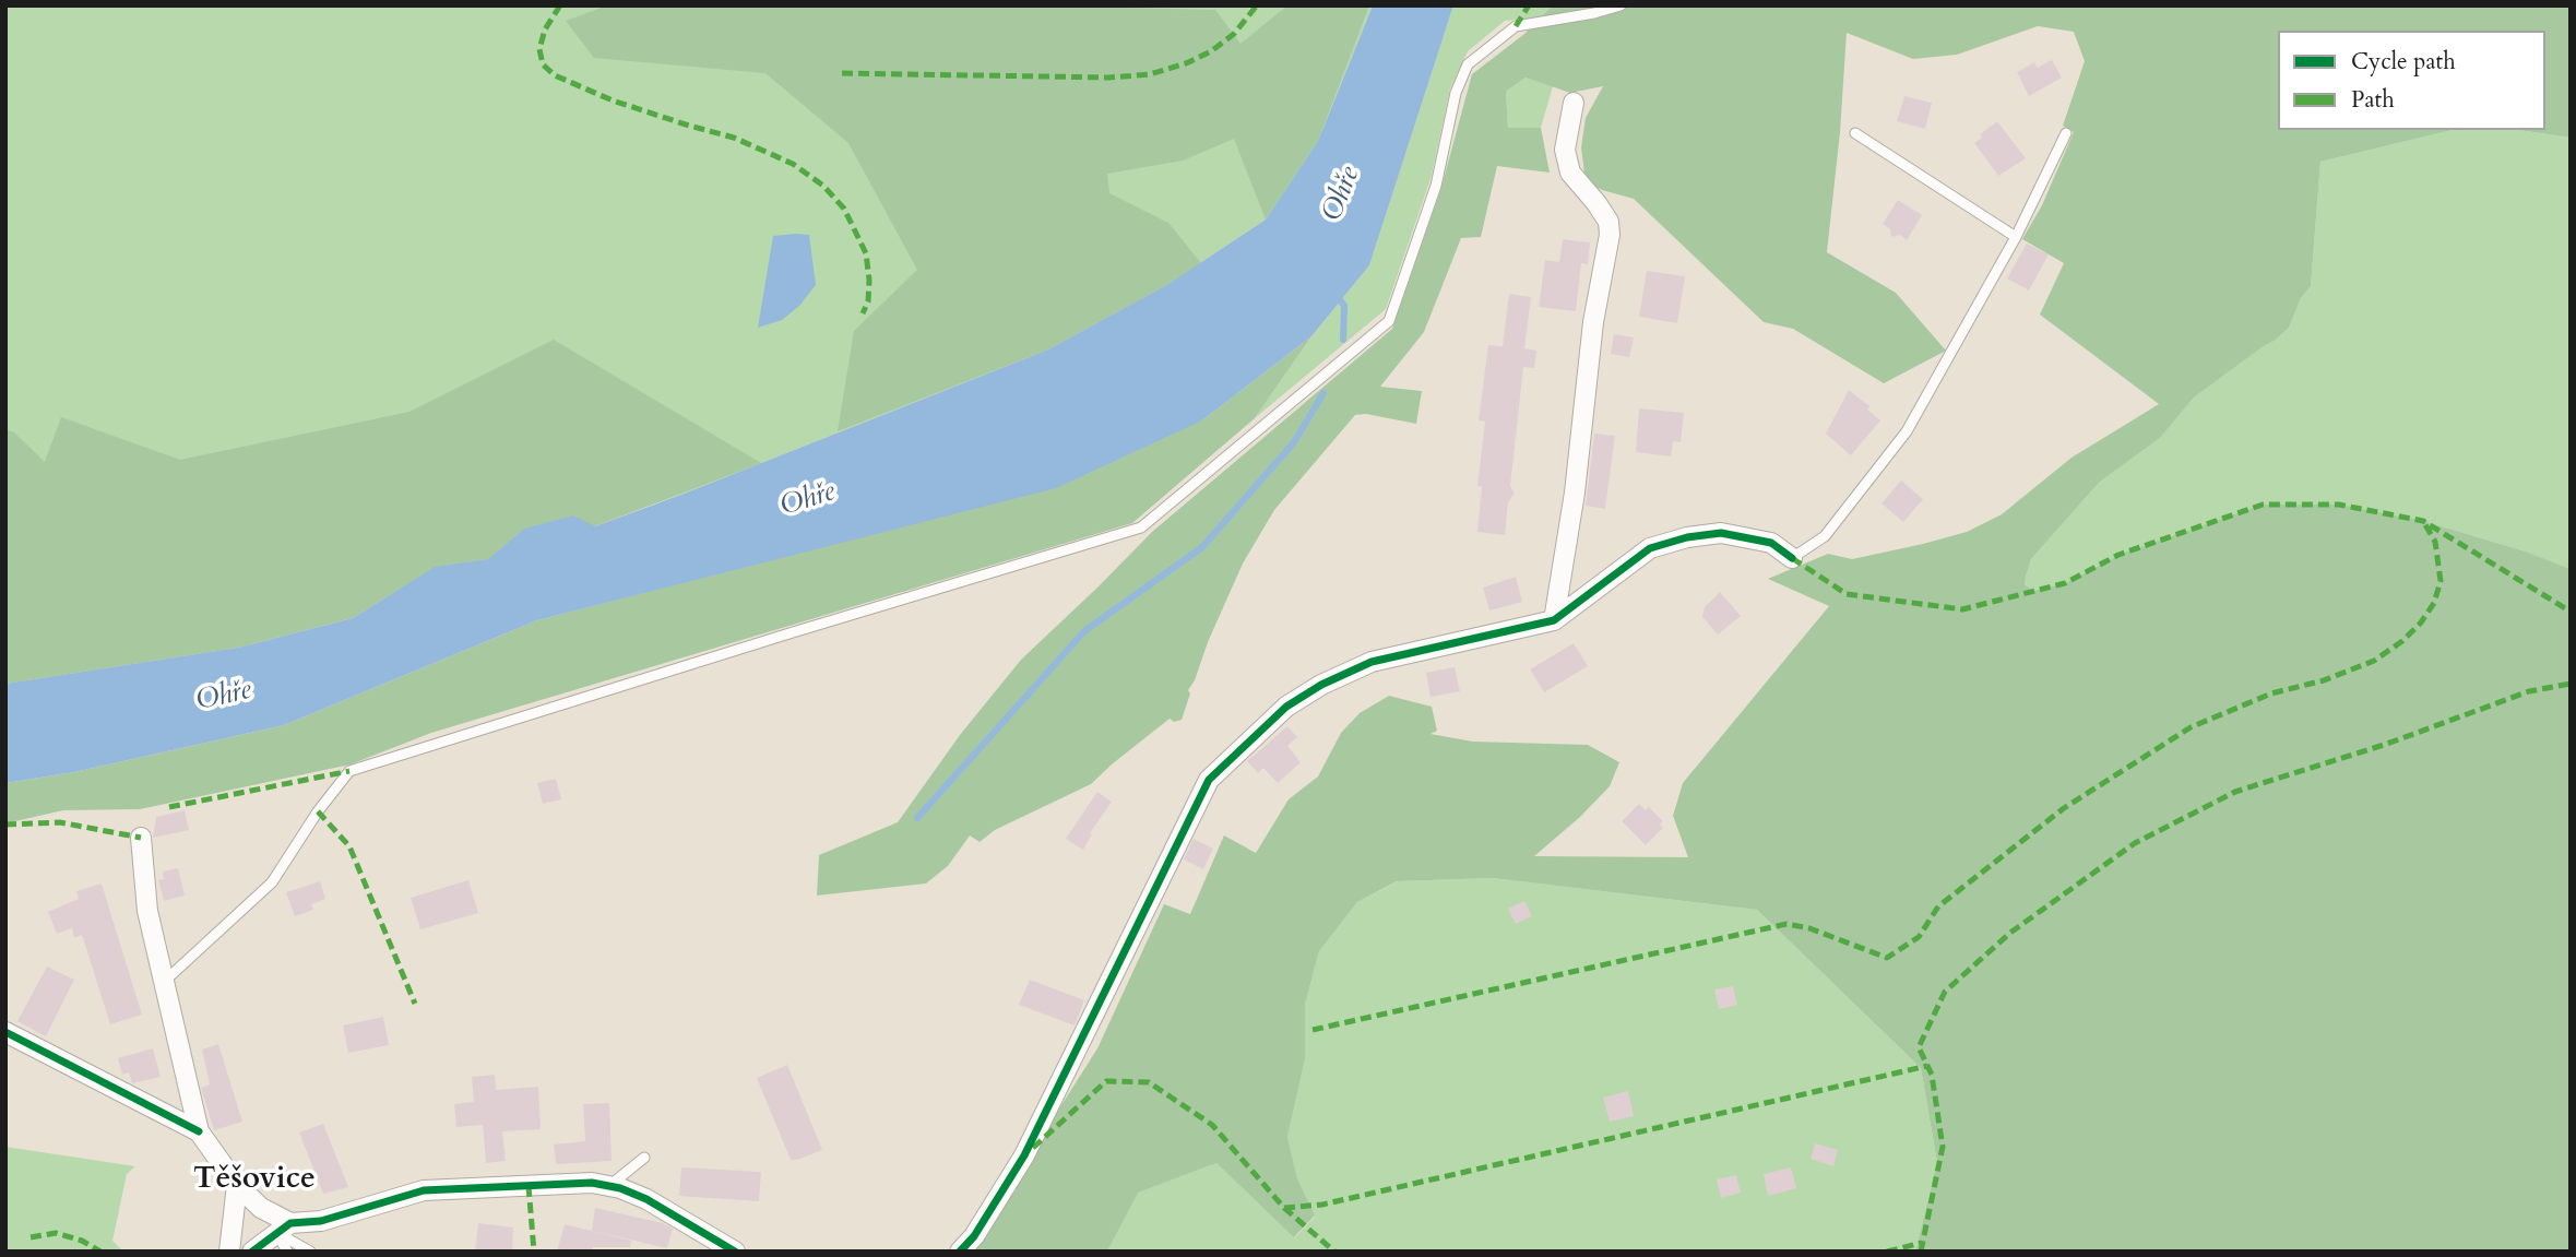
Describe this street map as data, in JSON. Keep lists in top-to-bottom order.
{
  "districts": ["Těšovice"],
  "water": ["Ohře"],
  "legend": ["Cycle path", "Path"]
}
